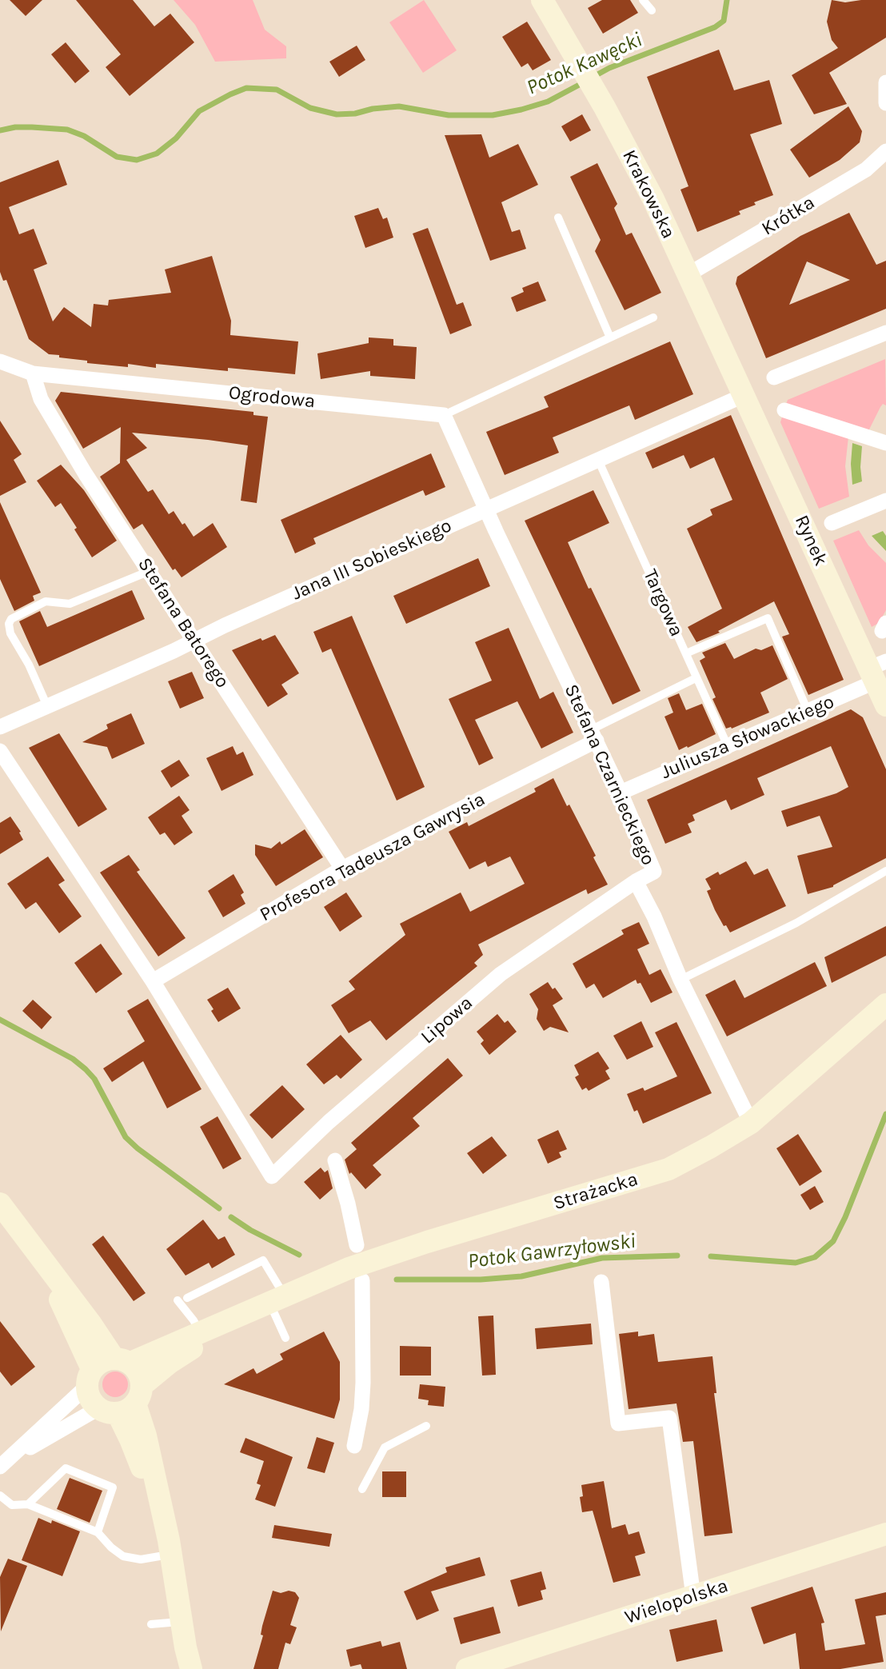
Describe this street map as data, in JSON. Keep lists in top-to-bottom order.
{
  "streets": {
    "street": [
      "Krakowska",
      "Krótka",
      "Ogrodowa",
      "Rynek",
      "Jana III Sobieskiego",
      "Stefana Batorego",
      "Juliusza Słowackiego",
      "Stefana Czarnieckiego",
      "Profesora Tadeusza Gawrysia",
      "Lipowa",
      "Strażacka",
      "Wielopolska"
    ],
    "lane": ["Targowa"]
  },
  "crossings": [
    ["Krakowska", "Krótka"],
    ["Krakowska", "Rynek"],
    ["Krakowska", "Jana III Sobieskiego"],
    ["Ogrodowa", "Stefana Batorego"],
    ["Rynek", "Jana III Sobieskiego"],
    ["Rynek", "Juliusza Słowackiego"],
    ["Jana III Sobieskiego", "Targowa"],
    ["Jana III Sobieskiego", "Stefana Batorego"],
    ["Jana III Sobieskiego", "Stefana Czarnieckiego"],
    ["Targowa", "Juliusza Słowackiego"],
    ["Stefana Batorego", "Profesora Tadeusza Gawrysia"],
    ["Juliusza Słowackiego", "Stefana Czarnieckiego"],
    ["Stefana Czarnieckiego", "Profesora Tadeusza Gawrysia"],
    ["Stefana Czarnieckiego", "Lipowa"],
    ["Stefana Czarnieckiego", "Strażacka"],
    ["Profesora Tadeusza Gawrysia", "Lipowa"]
  ],
  "water": ["Potok Kawęcki", "Potok Gawrzyłowski"]
}
